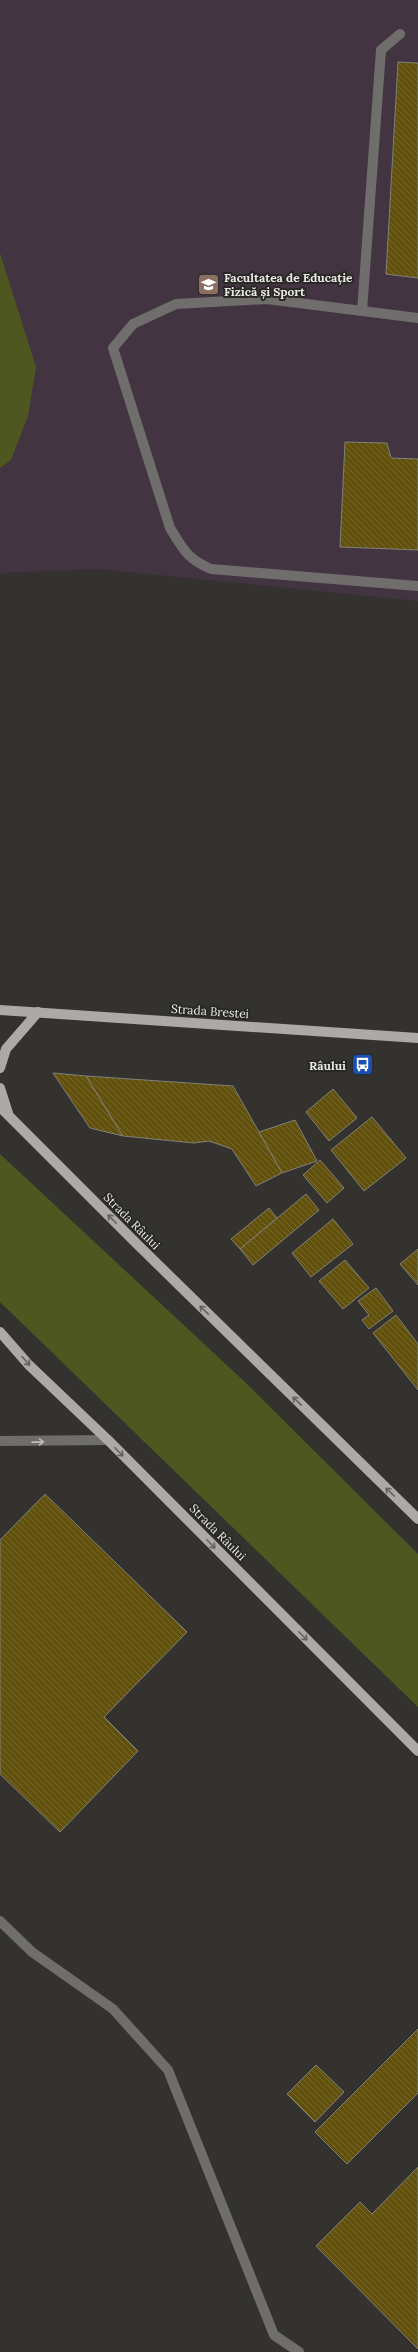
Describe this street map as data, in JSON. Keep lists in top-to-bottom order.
{
  "streets": {
    "main road": ["Strada Brestei", "Strada Râului"]
  },
  "places": {
    "school or university": ["Facultatea de Educație Fizică și Sport"],
    "bus stop": ["Râului"]
  }
}
